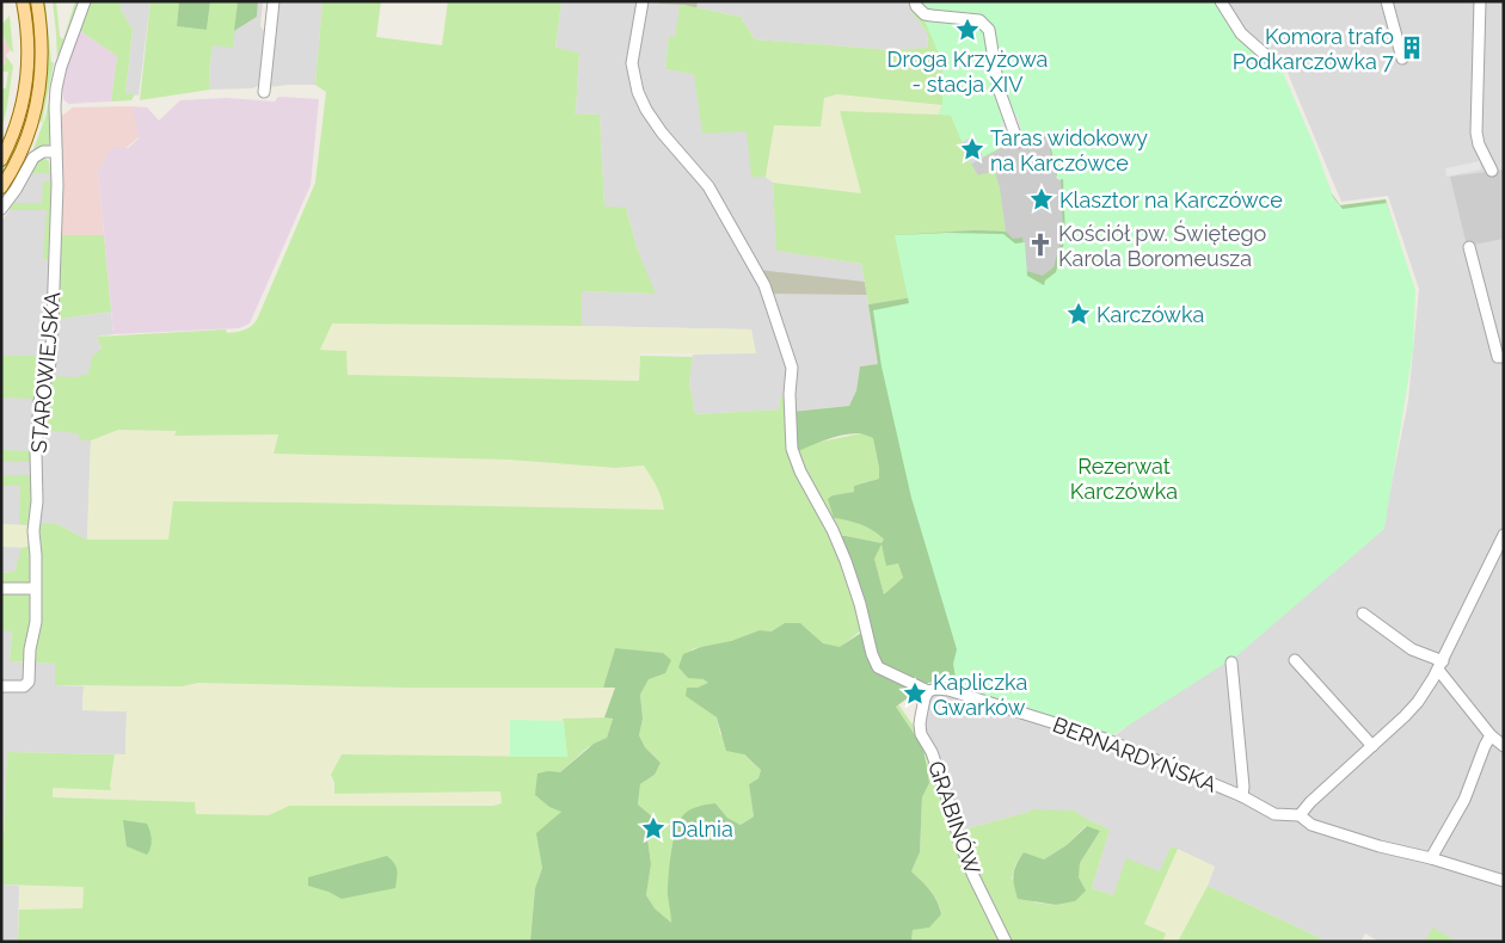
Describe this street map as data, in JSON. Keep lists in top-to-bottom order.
{
  "streets": {
    "street": ["STAROWIEJSKA", "BERNARDYŃSKA", "GRABINÓW"]
  },
  "crossings": [
    ["BERNARDYŃSKA", "GRABINÓW"]
  ],
  "parks": ["Rezerwat Karczówka"],
  "places": {
    "place": [
      "Droga Krzyżowa - stacja XIV",
      "Taras widokowy na Karczówce",
      "Klasztor na Karczówce",
      "Karczówka",
      "Kapliczka Gwarków",
      "Dalnia"
    ],
    "building": ["Komora trafo Podkarczówka 7"],
    "church": ["Kościół pw. Świętego Karola Boromeusza"]
  }
}
